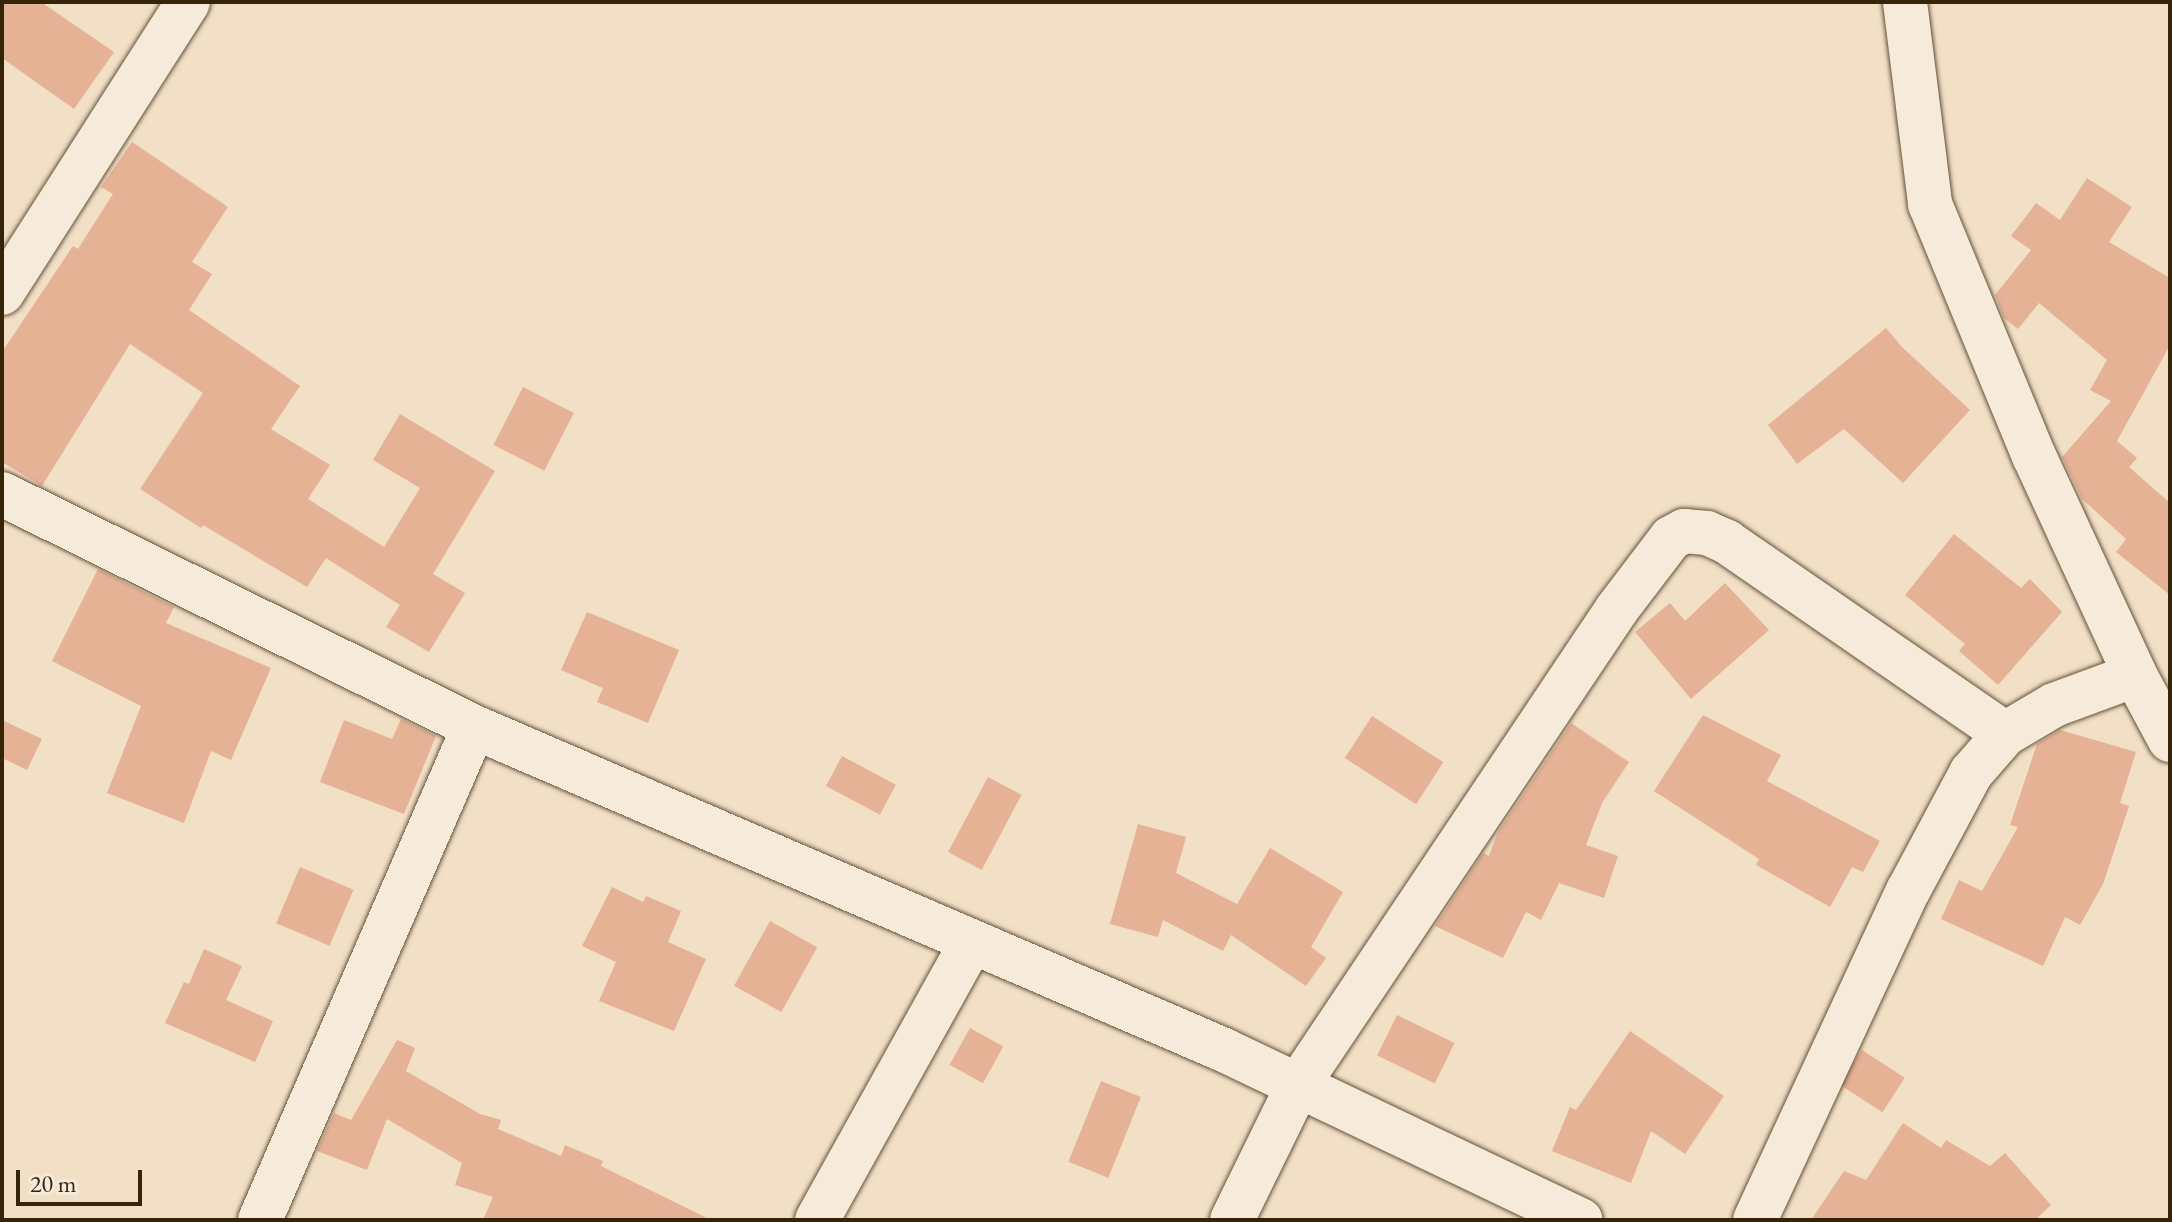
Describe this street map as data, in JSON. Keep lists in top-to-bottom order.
{
  "scale_bar": "20 m"
}
